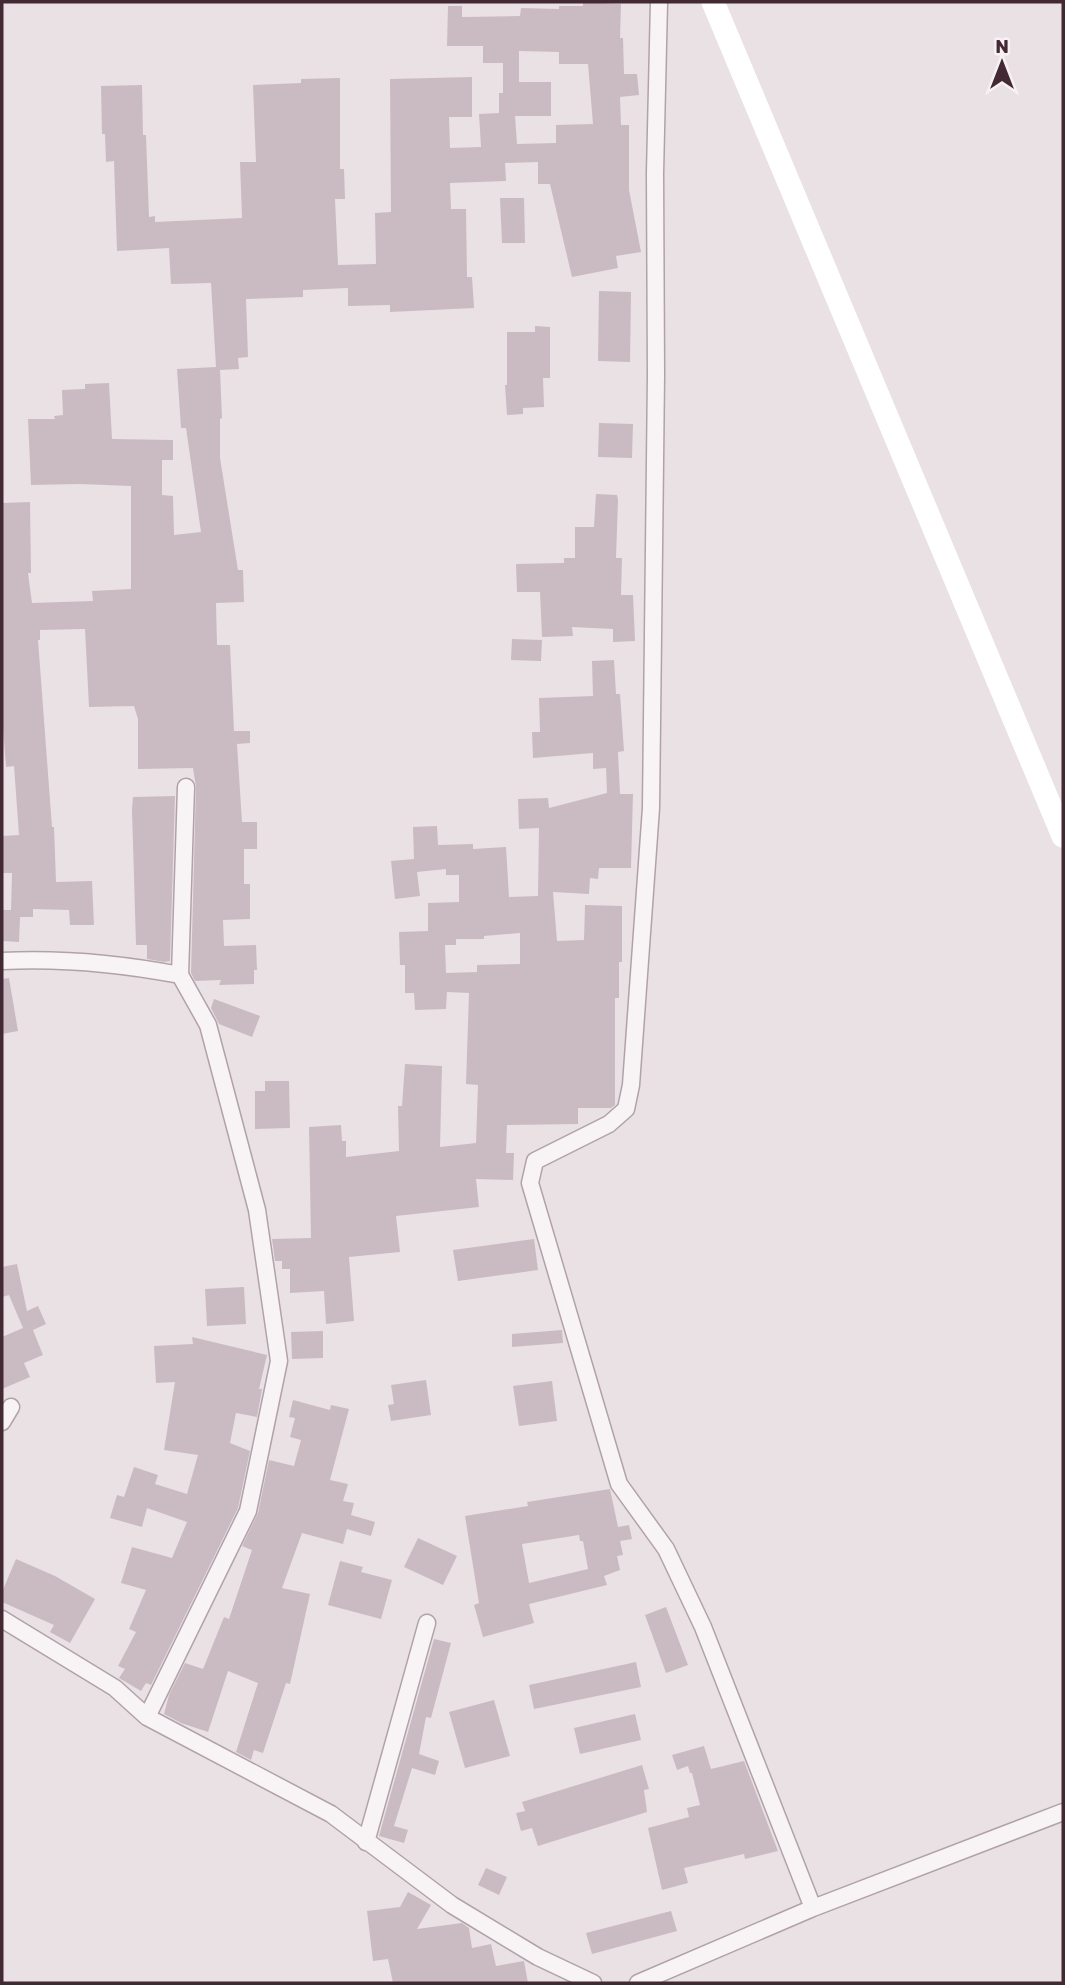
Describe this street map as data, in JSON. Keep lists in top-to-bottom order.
{
  "north": "top"
}
